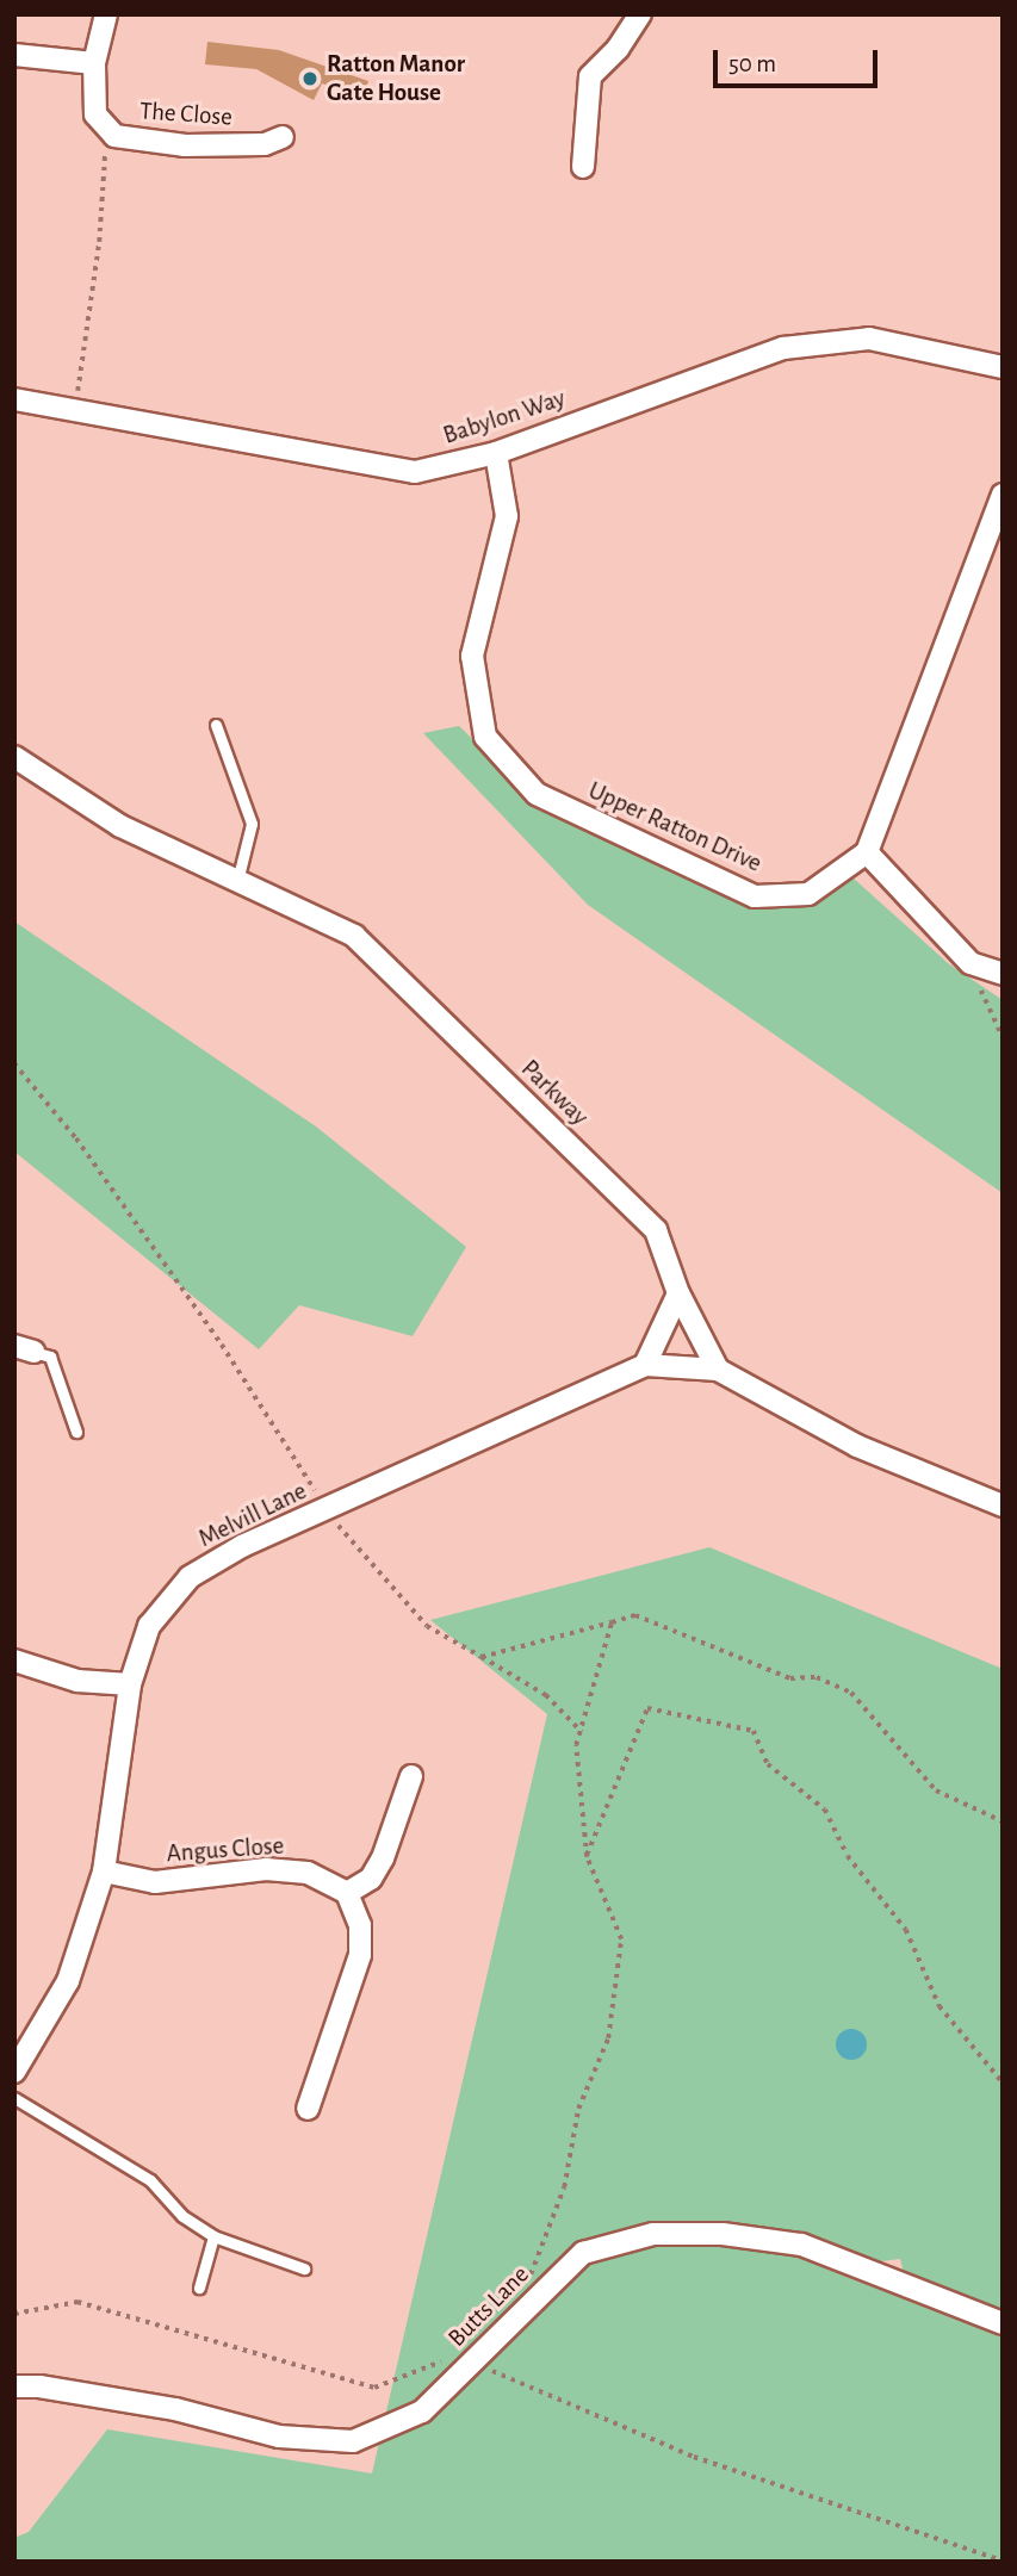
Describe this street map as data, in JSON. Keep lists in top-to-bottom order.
{
  "streets": {
    "street": [
      "The Close",
      "Babylon Way",
      "Upper Ratton Drive",
      "Parkway",
      "Melvill Lane",
      "Angus Close",
      "Butts Lane"
    ]
  },
  "crossings": [
    ["Babylon Way", "Upper Ratton Drive"],
    ["Melvill Lane", "Angus Close"]
  ],
  "places": ["Ratton Manor Gate House"],
  "scale_bar": "50 m"
}
